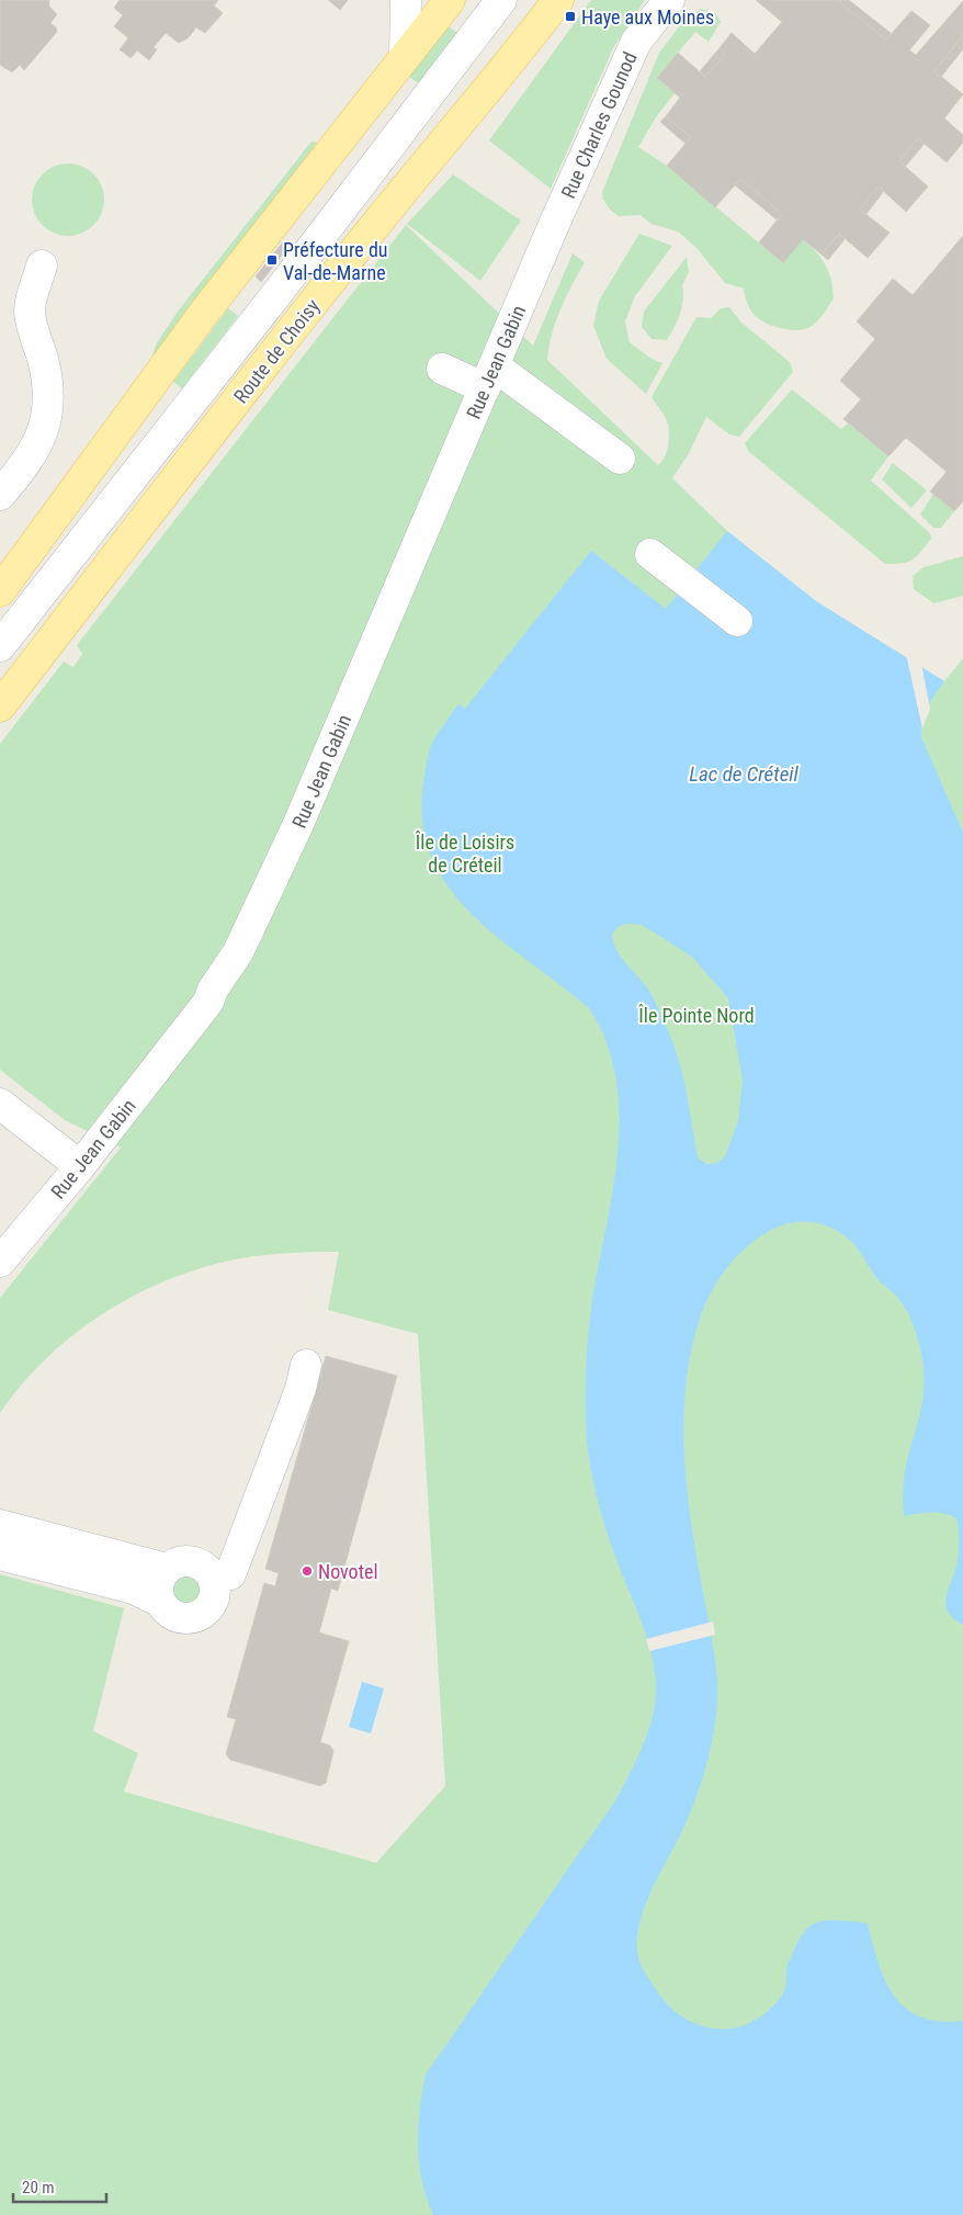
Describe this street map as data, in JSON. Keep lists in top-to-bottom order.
{
  "streets": {
    "main road": ["Route de Choisy"],
    "street": ["Rue Charles Gounod", "Rue Jean Gabin"]
  },
  "crossings": [
    ["Rue Charles Gounod", "Rue Jean Gabin"]
  ],
  "water": ["Lac de Créteil"],
  "parks": ["Île de Loisirs de Créteil", "Île Pointe Nord"],
  "places": {
    "transit": ["Haye aux Moines", "Préfecture du Val-de-Marne"],
    "other": ["Novotel"]
  },
  "scale_bar": "20 m"
}
